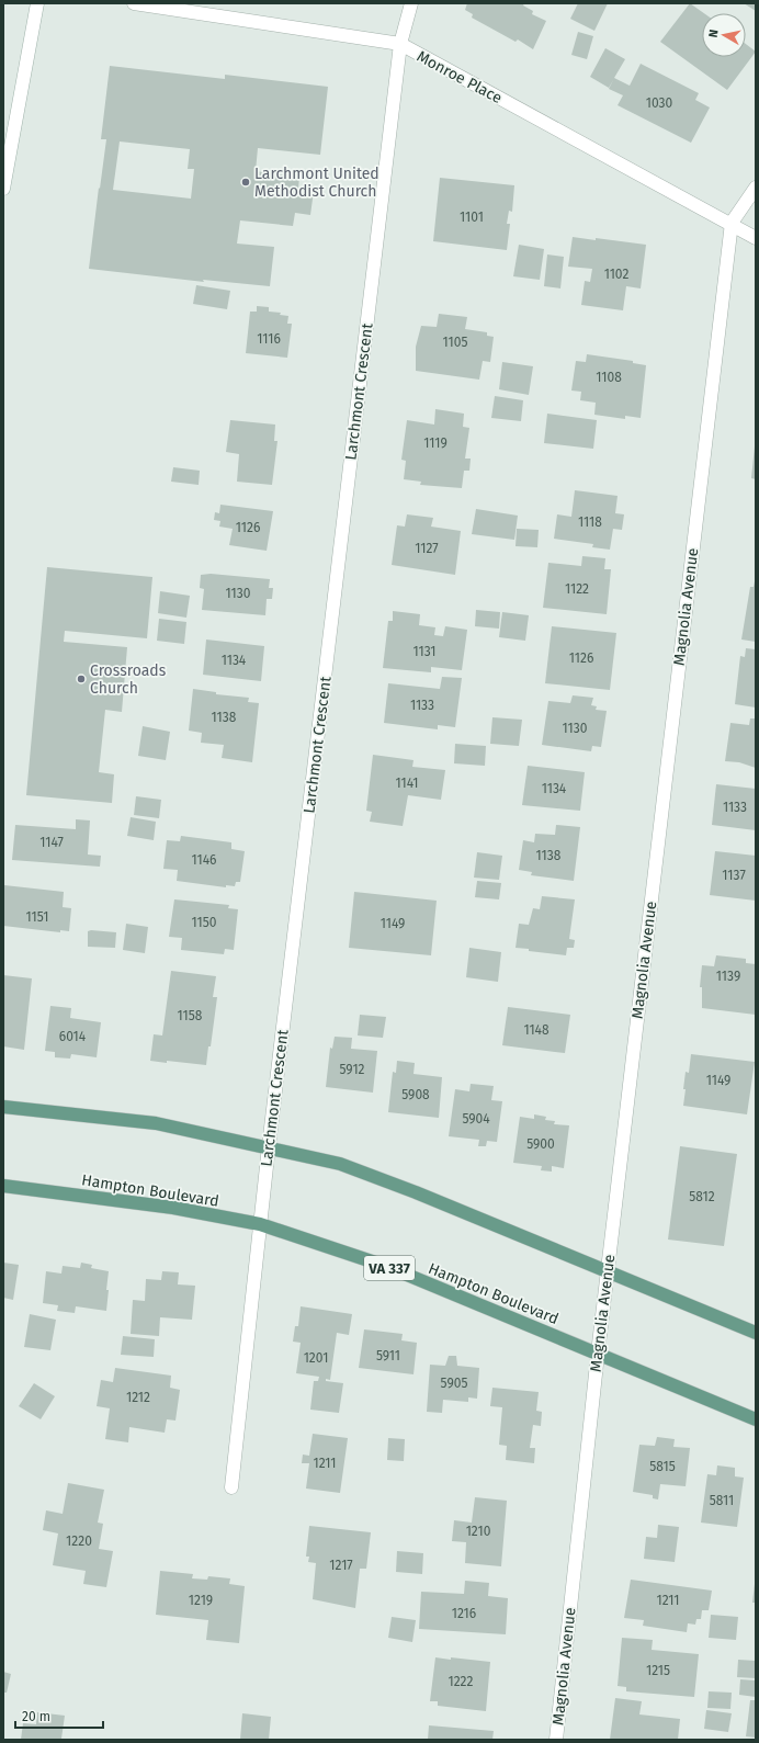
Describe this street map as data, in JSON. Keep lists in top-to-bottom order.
{
  "streets": {
    "main road": ["Hampton Boulevard", "VA 337"],
    "street": ["Monroe Place", "Larchmont Crescent", "Magnolia Avenue"]
  },
  "crossings": [
    ["Monroe Place", "Larchmont Crescent"],
    ["Monroe Place", "Magnolia Avenue"],
    ["Larchmont Crescent", "Hampton Boulevard"],
    ["Magnolia Avenue", "Hampton Boulevard"]
  ],
  "places": ["Larchmont United Methodist Church", "Crossroads Church"],
  "house_numbers": [
    "1030",
    "1101",
    "1102",
    "1116",
    "1105",
    "1108",
    "1119",
    "1118",
    "1126",
    "1127",
    "1122",
    "1130",
    "1131",
    "1126",
    "1134",
    "1133",
    "1138",
    "1130",
    "1141",
    "1134",
    "1133",
    "1147",
    "1138",
    "1146",
    "1137",
    "1151",
    "1150",
    "1149",
    "1139",
    "1158",
    "1148",
    "6014",
    "5912",
    "1149",
    "5908",
    "5904",
    "5900",
    "5812",
    "5911",
    "1201",
    "5905",
    "1212",
    "1211",
    "5815",
    "5811",
    "1210",
    "1220",
    "1217",
    "1219",
    "1211",
    "1216",
    "1215",
    "1222"
  ],
  "scale_bar": "20 m",
  "north": "left"
}
